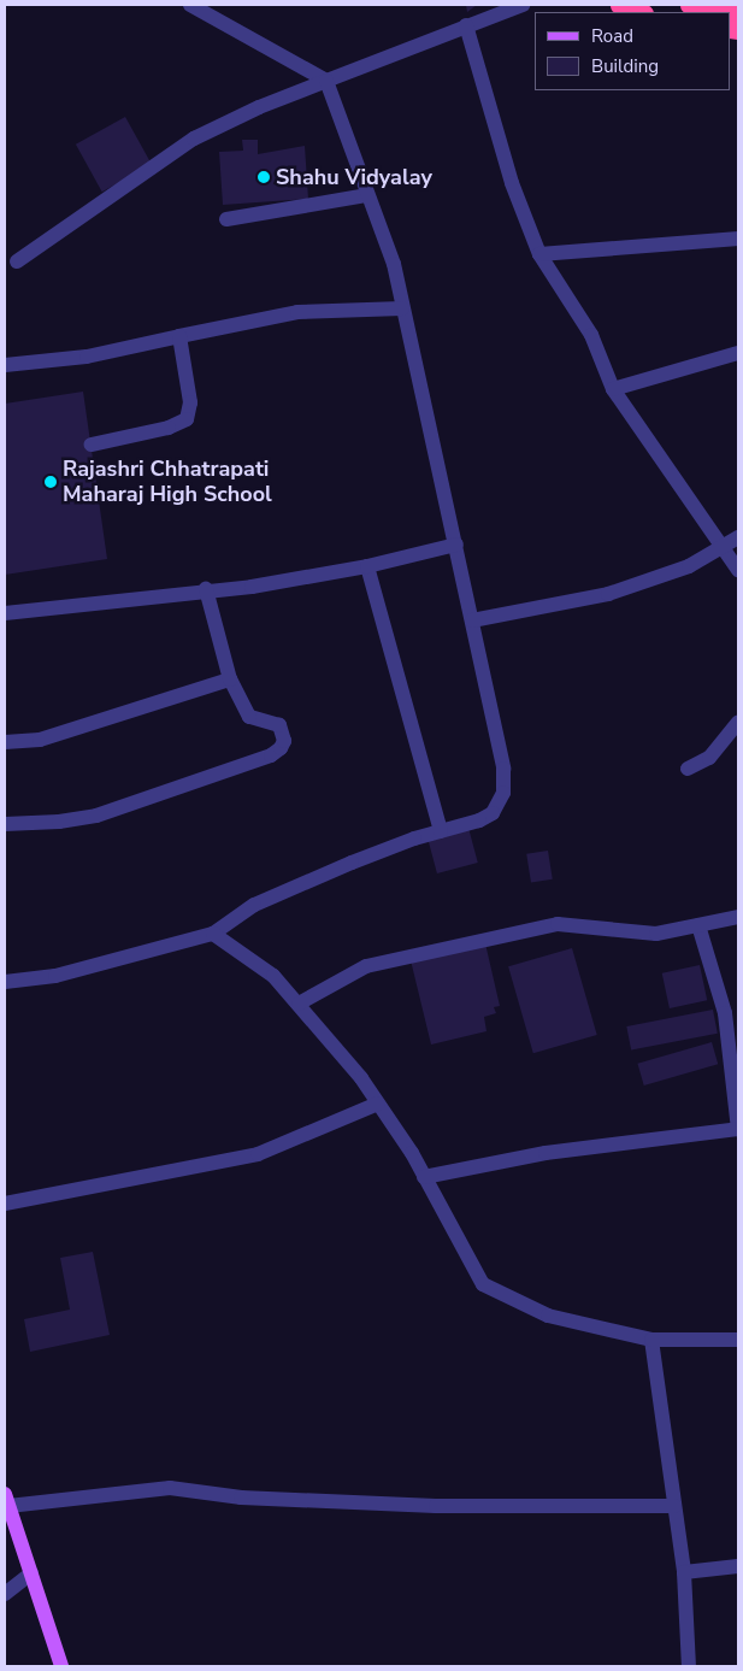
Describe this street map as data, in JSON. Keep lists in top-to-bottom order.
{
  "places": ["Shahu Vidyalay", "Rajashri Chhatrapati Maharaj High School"],
  "legend": ["Road", "Building"]
}
